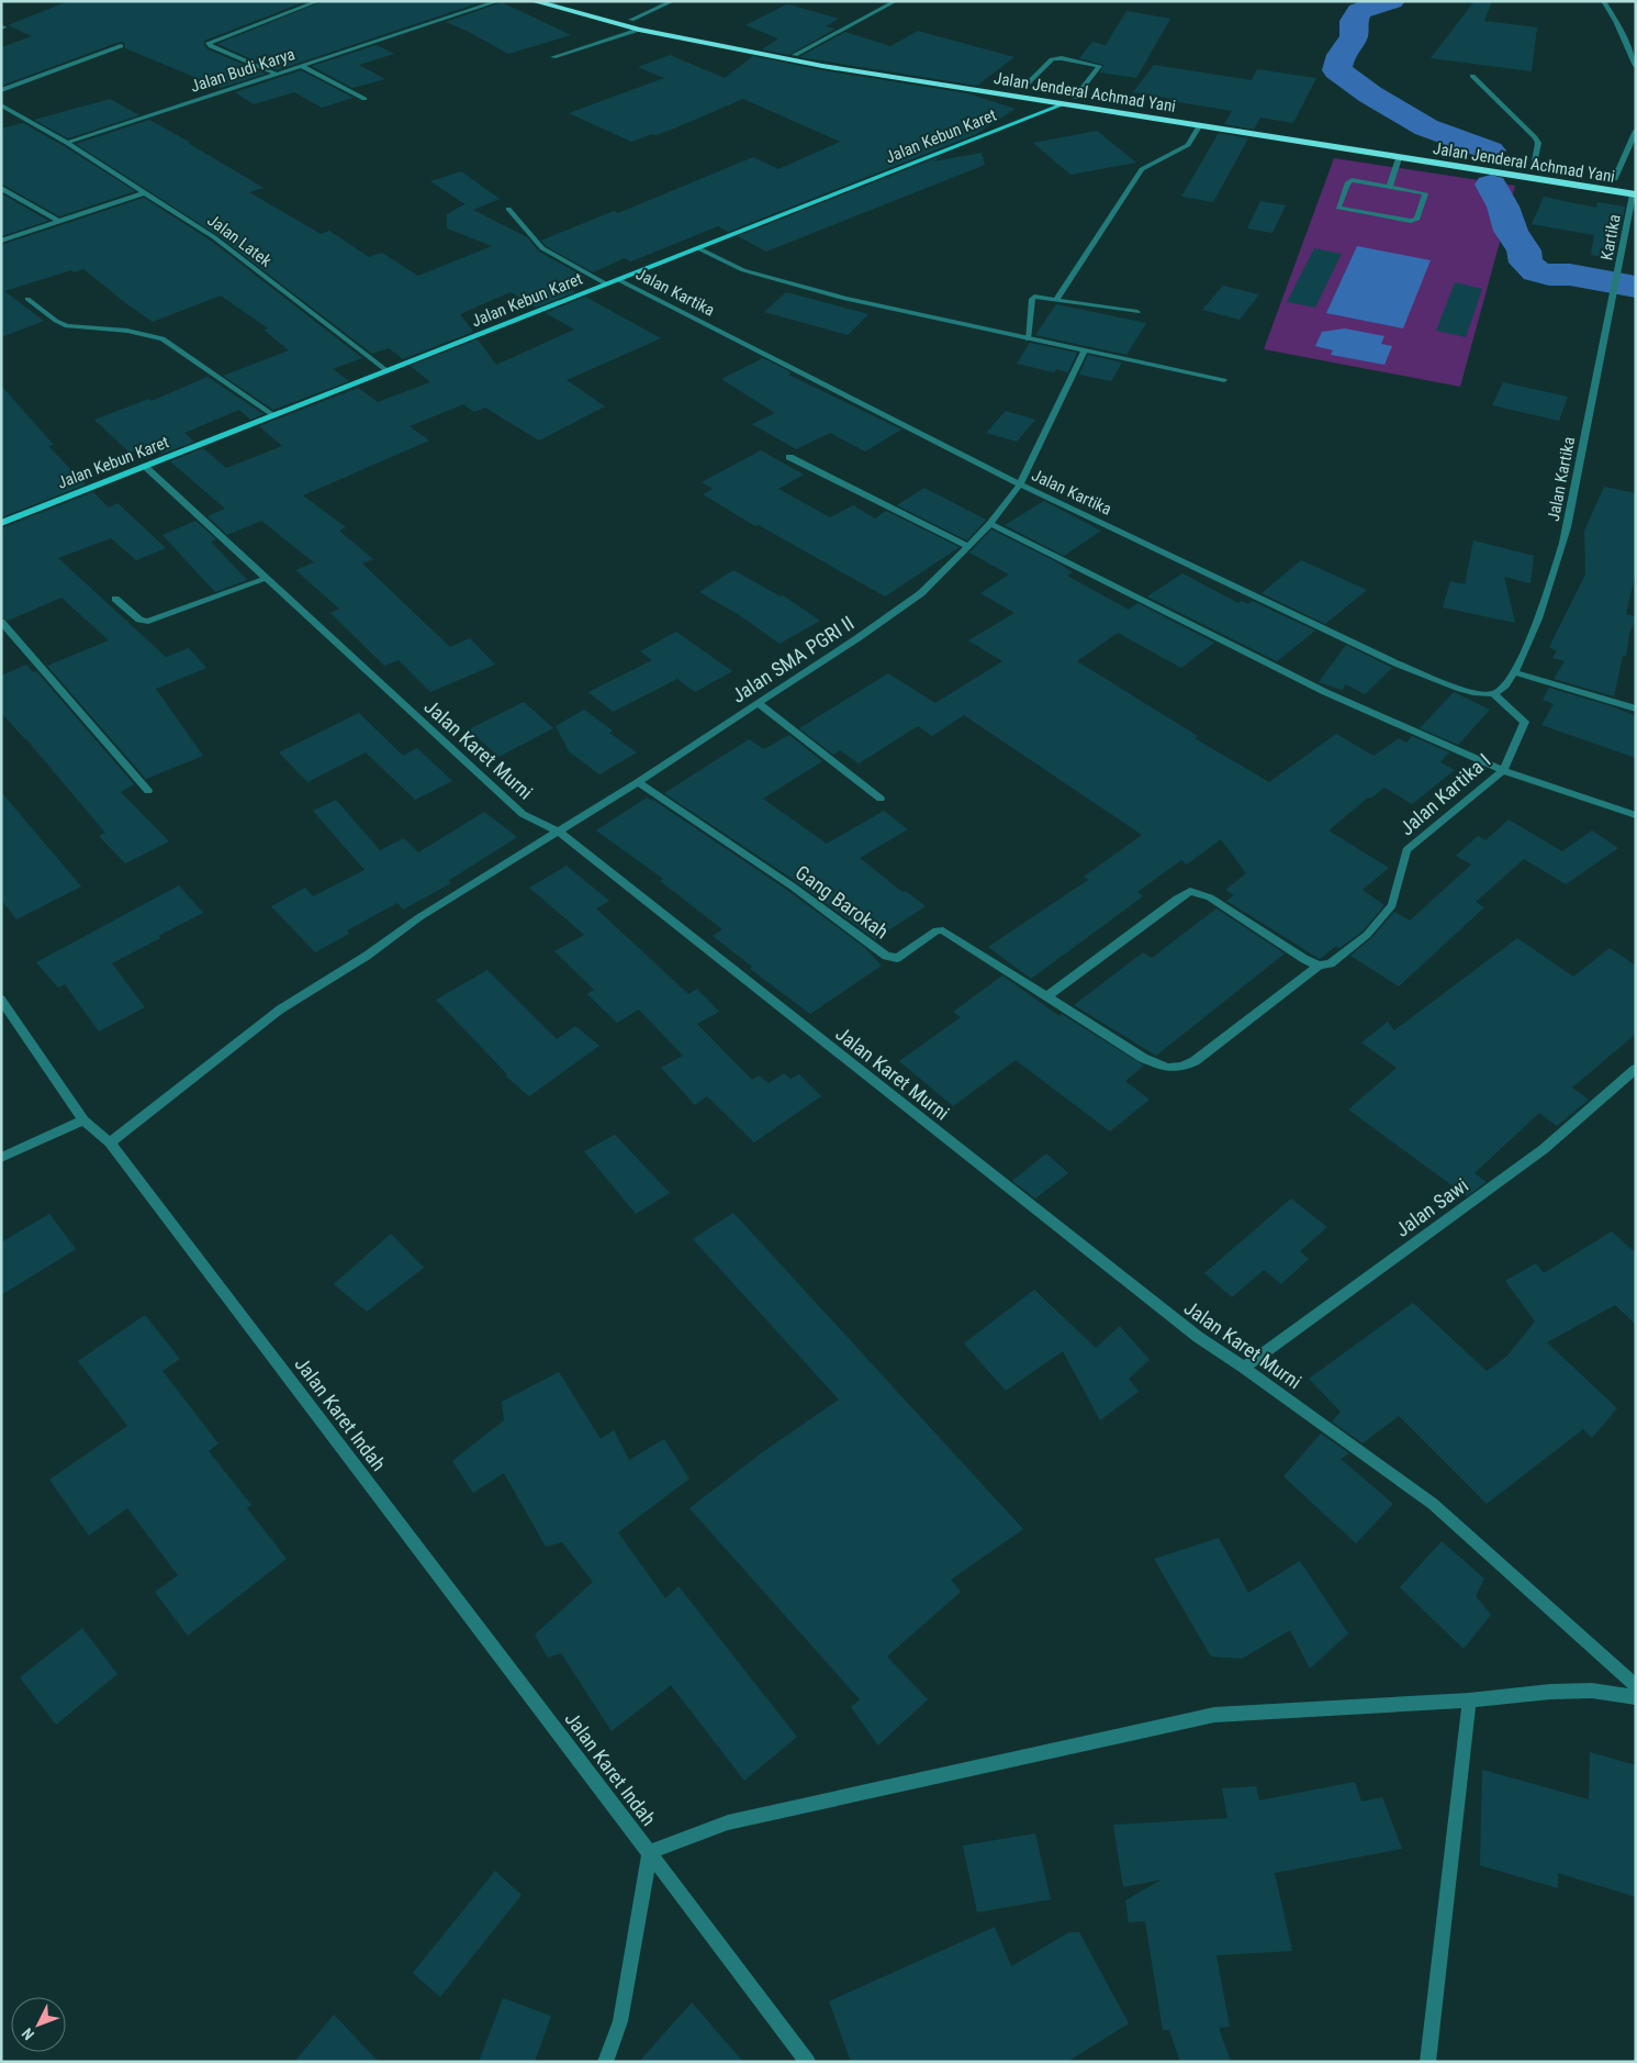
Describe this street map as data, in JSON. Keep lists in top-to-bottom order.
{
  "streets": {
    "highway": ["Jalan Jenderal Achmad Yani"],
    "main road": ["Jalan Kebun Karet"],
    "street": [
      "Jalan Budi Karya",
      "Kartika",
      "Jalan Latek",
      "Jalan Kartika",
      "Jalan SMA PGRI II",
      "Jalan Karet Murni",
      "Jalan Kartika I",
      "Gang Barokah",
      "Jalan Sawi",
      "Jalan Karet Indah"
    ]
  },
  "crossings": [
    ["Jalan Budi Karya", "Jalan Latek"],
    ["Jalan Jenderal Achmad Yani", "Jalan Kebun Karet"],
    ["Jalan Jenderal Achmad Yani", "Kartika"],
    ["Jalan Kebun Karet", "Jalan Latek"],
    ["Jalan Kebun Karet", "Jalan Kartika"],
    ["Jalan Kebun Karet", "Jalan Karet Murni"],
    ["Kartika", "Jalan Kartika"],
    ["Jalan Kartika", "Jalan SMA PGRI II"],
    ["Jalan Kartika", "Jalan Kartika I"],
    ["Jalan SMA PGRI II", "Jalan Karet Murni"],
    ["Jalan SMA PGRI II", "Gang Barokah"],
    ["Jalan SMA PGRI II", "Jalan Karet Indah"],
    ["Jalan Karet Murni", "Jalan Sawi"],
    ["Jalan Kartika I", "Gang Barokah"]
  ],
  "north": "bottom left"
}
